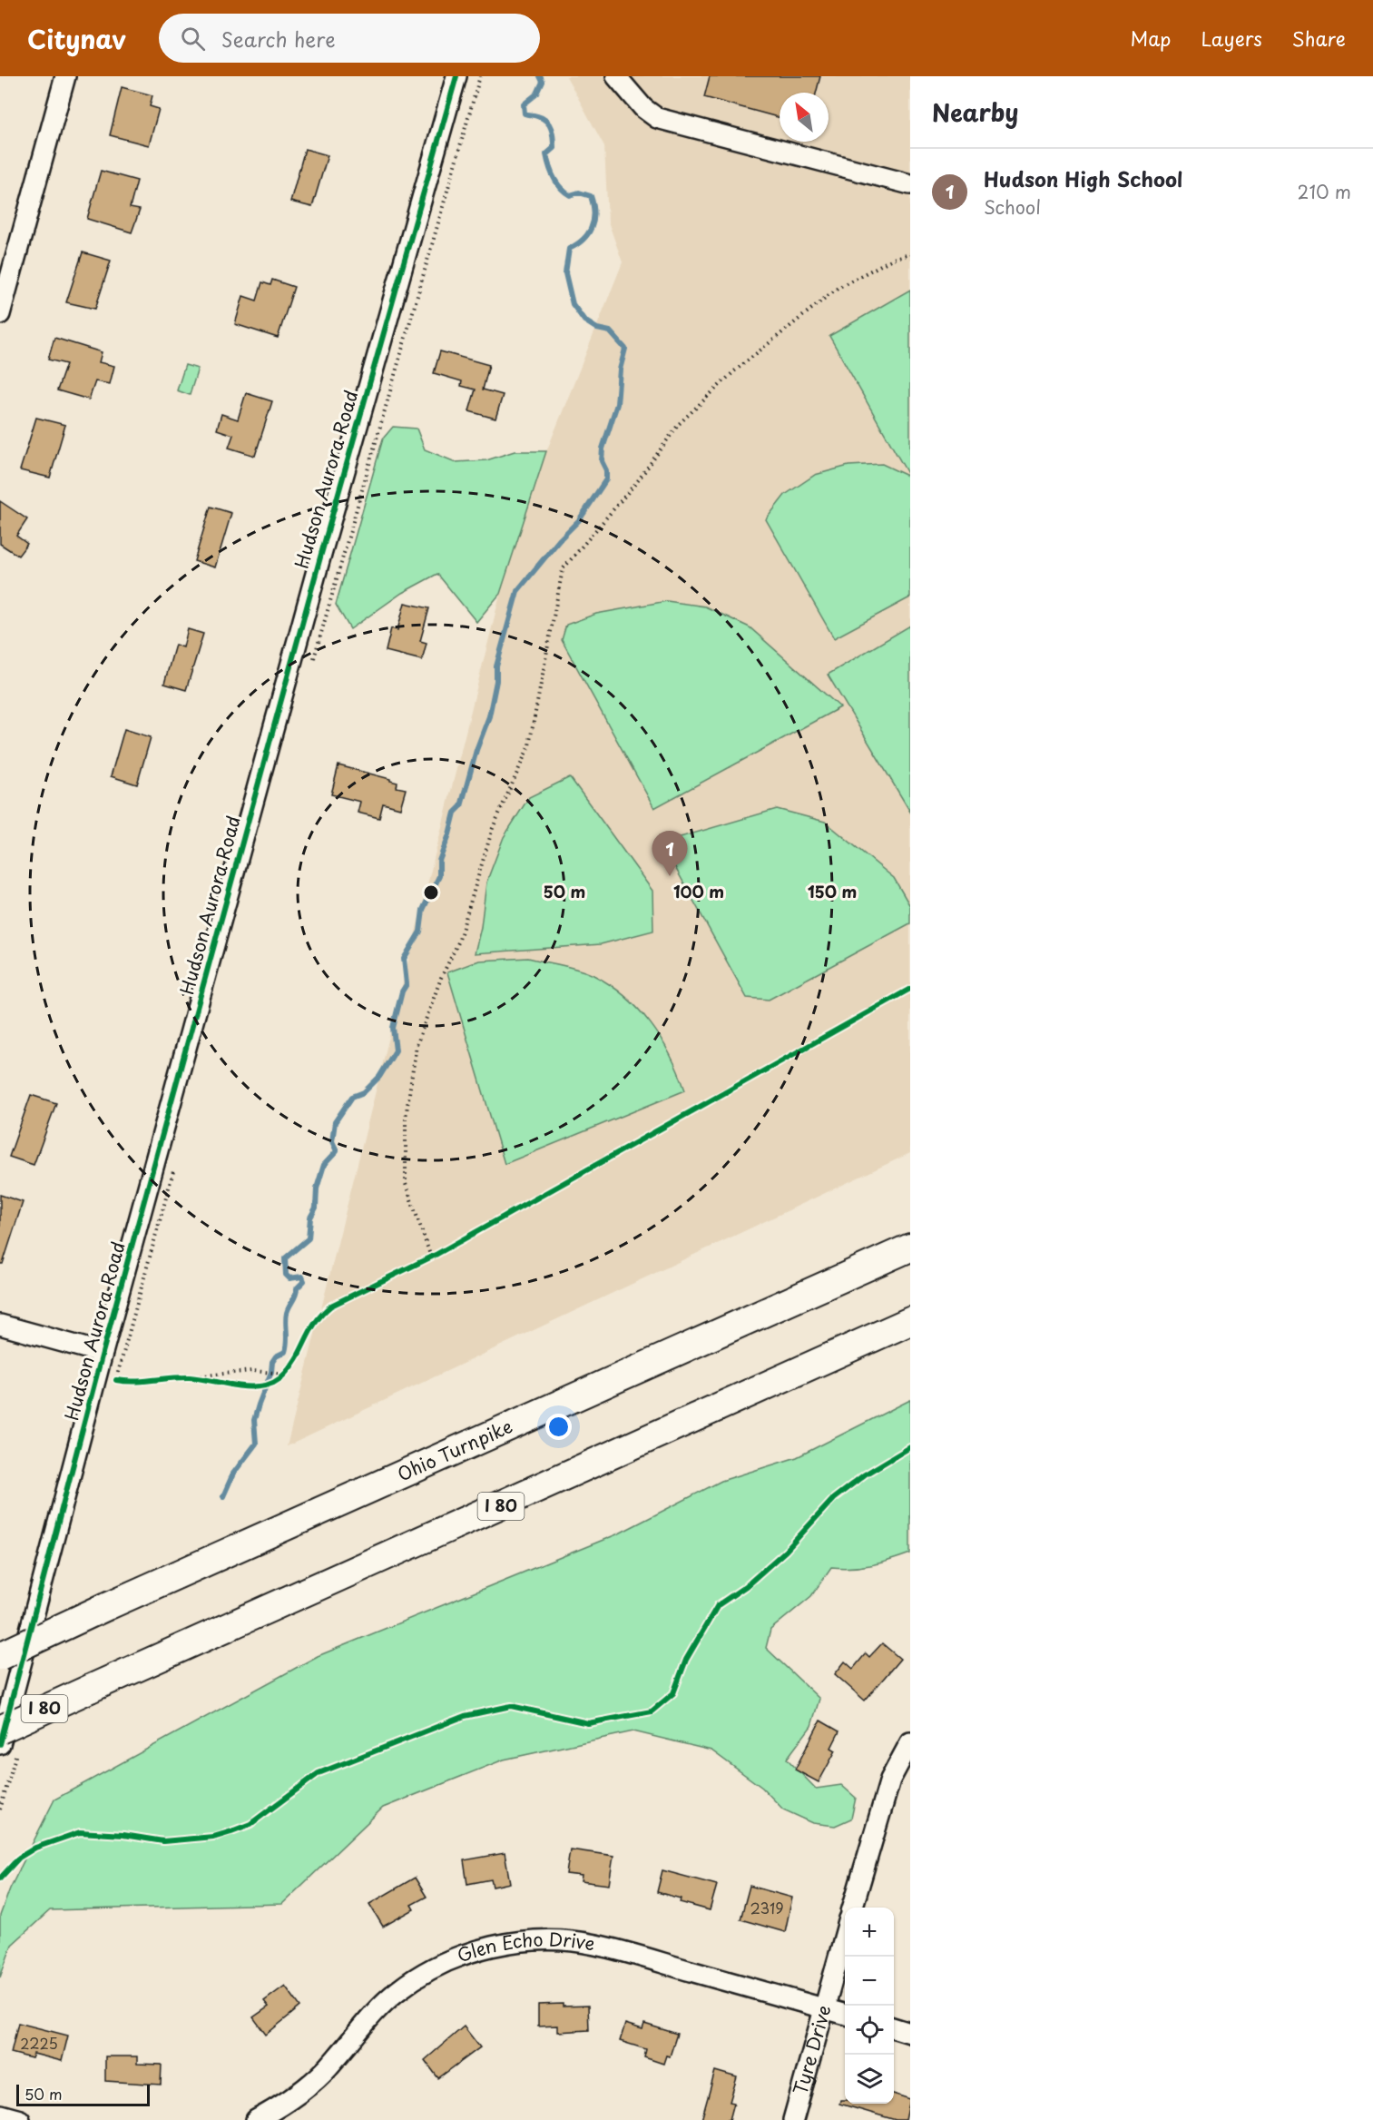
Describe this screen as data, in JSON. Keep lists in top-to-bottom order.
{
  "streets": {
    "highway": ["Ohio Turnpike", "I 80"],
    "street": ["Hudson Aurora Road", "Glen Echo Drive", "Tyre Drive"]
  },
  "crossings": [
    ["Hudson Aurora Road", "I 80"],
    ["Glen Echo Drive", "Tyre Drive"]
  ],
  "house_numbers": ["2319", "2225"],
  "scale_bar": "50 m",
  "north": "top left",
  "page": {
    "header": "Citynav",
    "search": "Search here",
    "nav": ["Map", "Layers", "Share"],
    "heading": "Nearby",
    "list": [
      {
        "mark": "1",
        "name": "Hudson High School",
        "note": "School",
        "value": "210 m"
      }
    ],
    "pins": "1",
    "map_buttons": ["+", "−"],
    "scale": "50 m"
  },
  "rings": ["50 m", "100 m", "150 m"]
}
